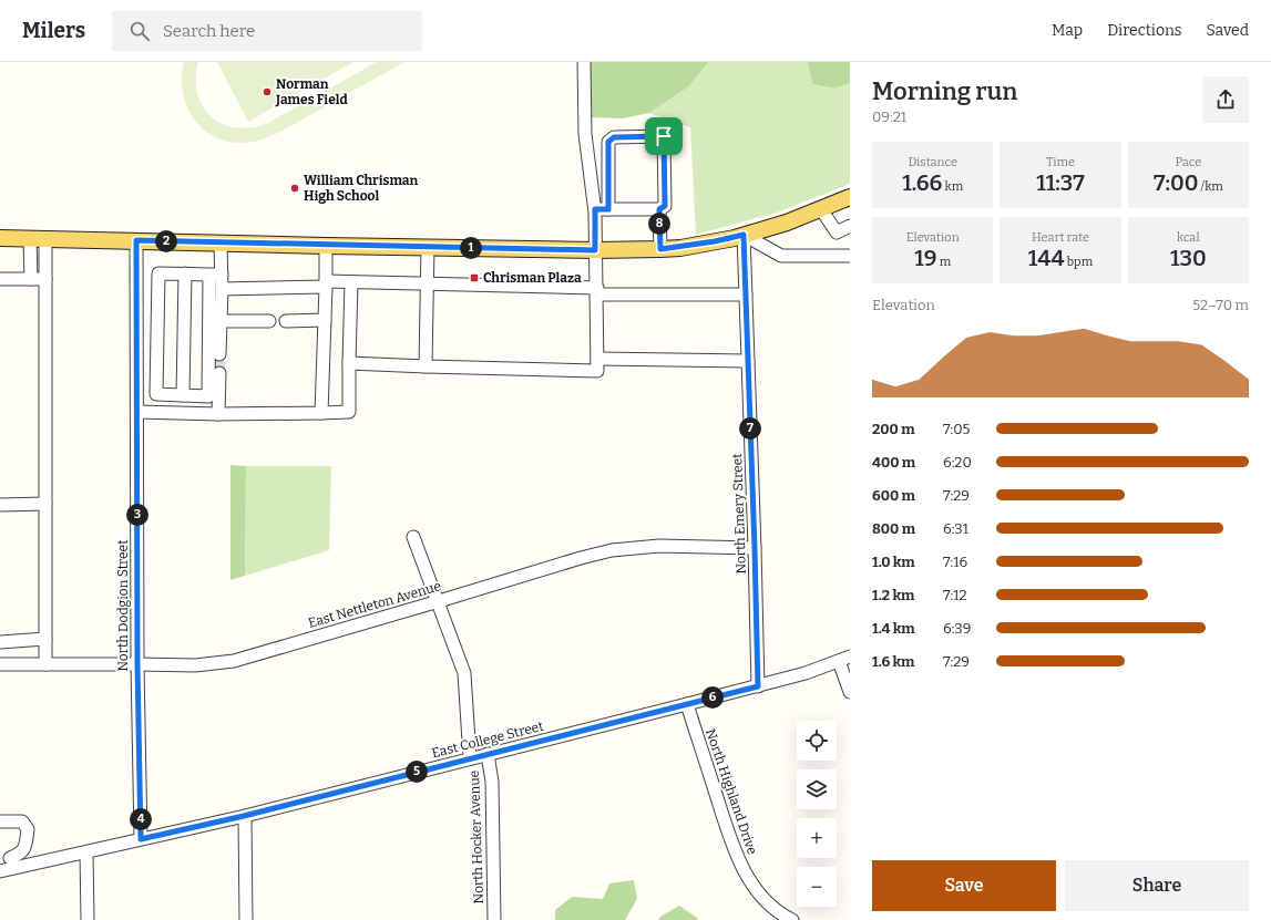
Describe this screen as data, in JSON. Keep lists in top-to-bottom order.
{
  "streets": {
    "street": [
      "North Emery Street",
      "East Nettleton Avenue",
      "North Dodgion Street",
      "East College Street",
      "North Highland Drive",
      "North Hocker Avenue"
    ]
  },
  "crossings": [
    ["North Emery Street", "East Nettleton Avenue"],
    ["North Emery Street", "East College Street"],
    ["East Nettleton Avenue", "North Dodgion Street"],
    ["North Dodgion Street", "East College Street"],
    ["East College Street", "North Highland Drive"],
    ["East College Street", "North Hocker Avenue"]
  ],
  "places": {
    "other": ["Norman James Field", "William Chrisman High School"],
    "transit": ["Chrisman Plaza"]
  },
  "page": {
    "header": "Milers",
    "search": "Search here",
    "nav": ["Map", "Directions", "Saved"],
    "heading": ["Morning run", "09:21"],
    "stats": [
      ["Distance", "1.66 km"],
      ["Time", "11:37"],
      ["Pace", "7:00 /km"],
      ["Elevation", "19 m"],
      ["Heart rate", "144 bpm"],
      ["kcal", "130"]
    ],
    "pins": [
      "8",
      "2",
      "1",
      "7",
      "3",
      "6",
      "5",
      "4"
    ],
    "chart": ["Elevation", "52–70 m"],
    "list": [
      {
        "name": "200 m",
        "note": "7:05"
      },
      {
        "name": "400 m",
        "note": "6:20"
      },
      {
        "name": "600 m",
        "note": "7:29"
      },
      {
        "name": "800 m",
        "note": "6:31"
      },
      {
        "name": "1.0 km",
        "note": "7:16"
      },
      {
        "name": "1.2 km",
        "note": "7:12"
      },
      {
        "name": "1.4 km",
        "note": "6:39"
      },
      {
        "name": "1.6 km",
        "note": "7:29"
      }
    ],
    "map_buttons": ["+", "−"],
    "buttons": ["Save", "Share"]
  }
}
